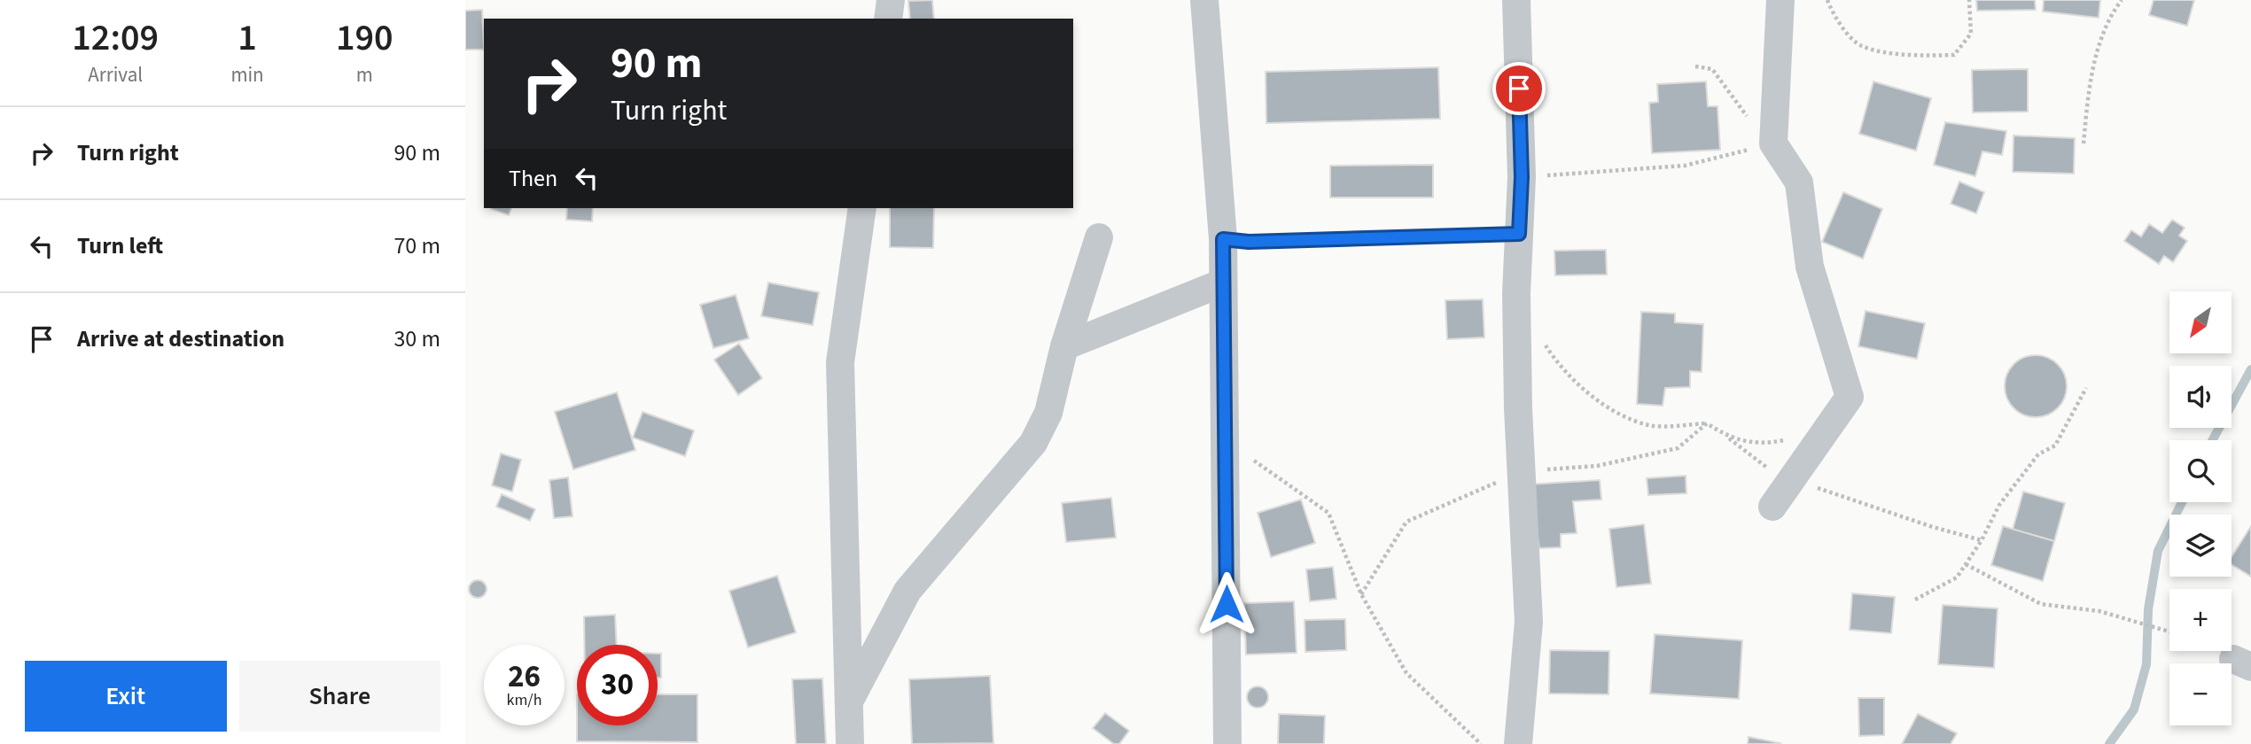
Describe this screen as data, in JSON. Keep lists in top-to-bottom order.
{
  "north": "bottom left",
  "page": {
    "eta": [
      "12:09",
      "Arrival",
      "1",
      "min",
      "190",
      "m"
    ],
    "turn": ["90 m", "Turn right"],
    "list": [
      {
        "name": "Turn right",
        "value": "90 m"
      },
      {
        "name": "Turn left",
        "value": "70 m"
      },
      {
        "name": "Arrive at destination",
        "value": "30 m"
      }
    ],
    "then": "Then",
    "map_buttons": ["+", "−"],
    "speed": "26 km/h",
    "limit": "30",
    "buttons": ["Exit", "Share"]
  }
}
